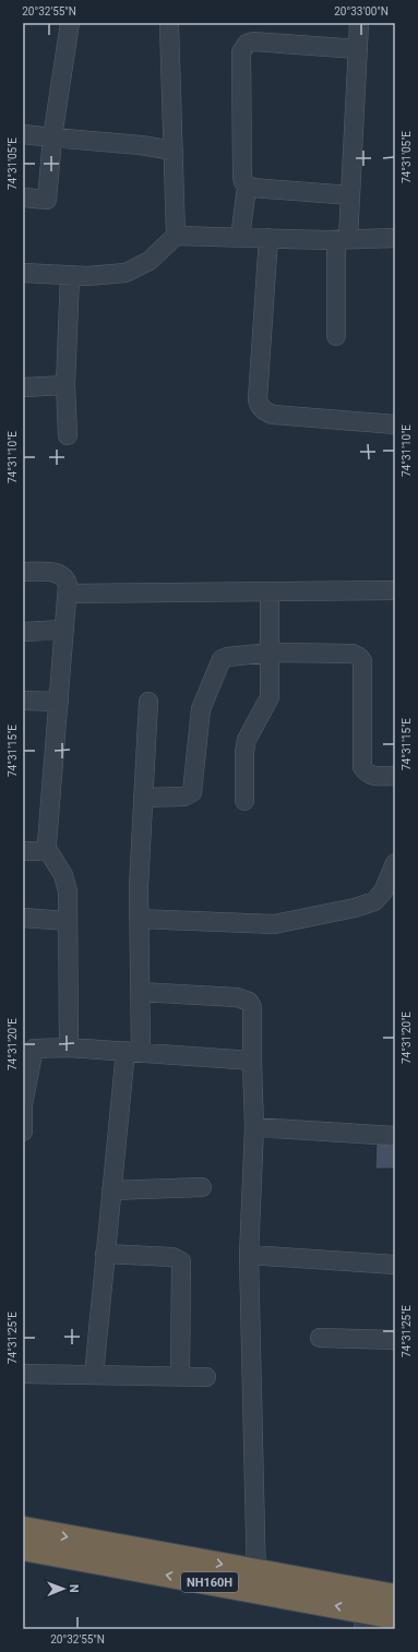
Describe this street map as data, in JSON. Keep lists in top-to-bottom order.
{
  "streets": {
    "highway": ["NH160H"]
  },
  "north": "right",
  "coordinates": [
    "20°32'55\"N",
    "20°33'00\"N",
    "74°31'05\"E",
    "74°31'10\"E",
    "74°31'15\"E",
    "74°31'20\"E",
    "74°31'25\"E"
  ]
}
